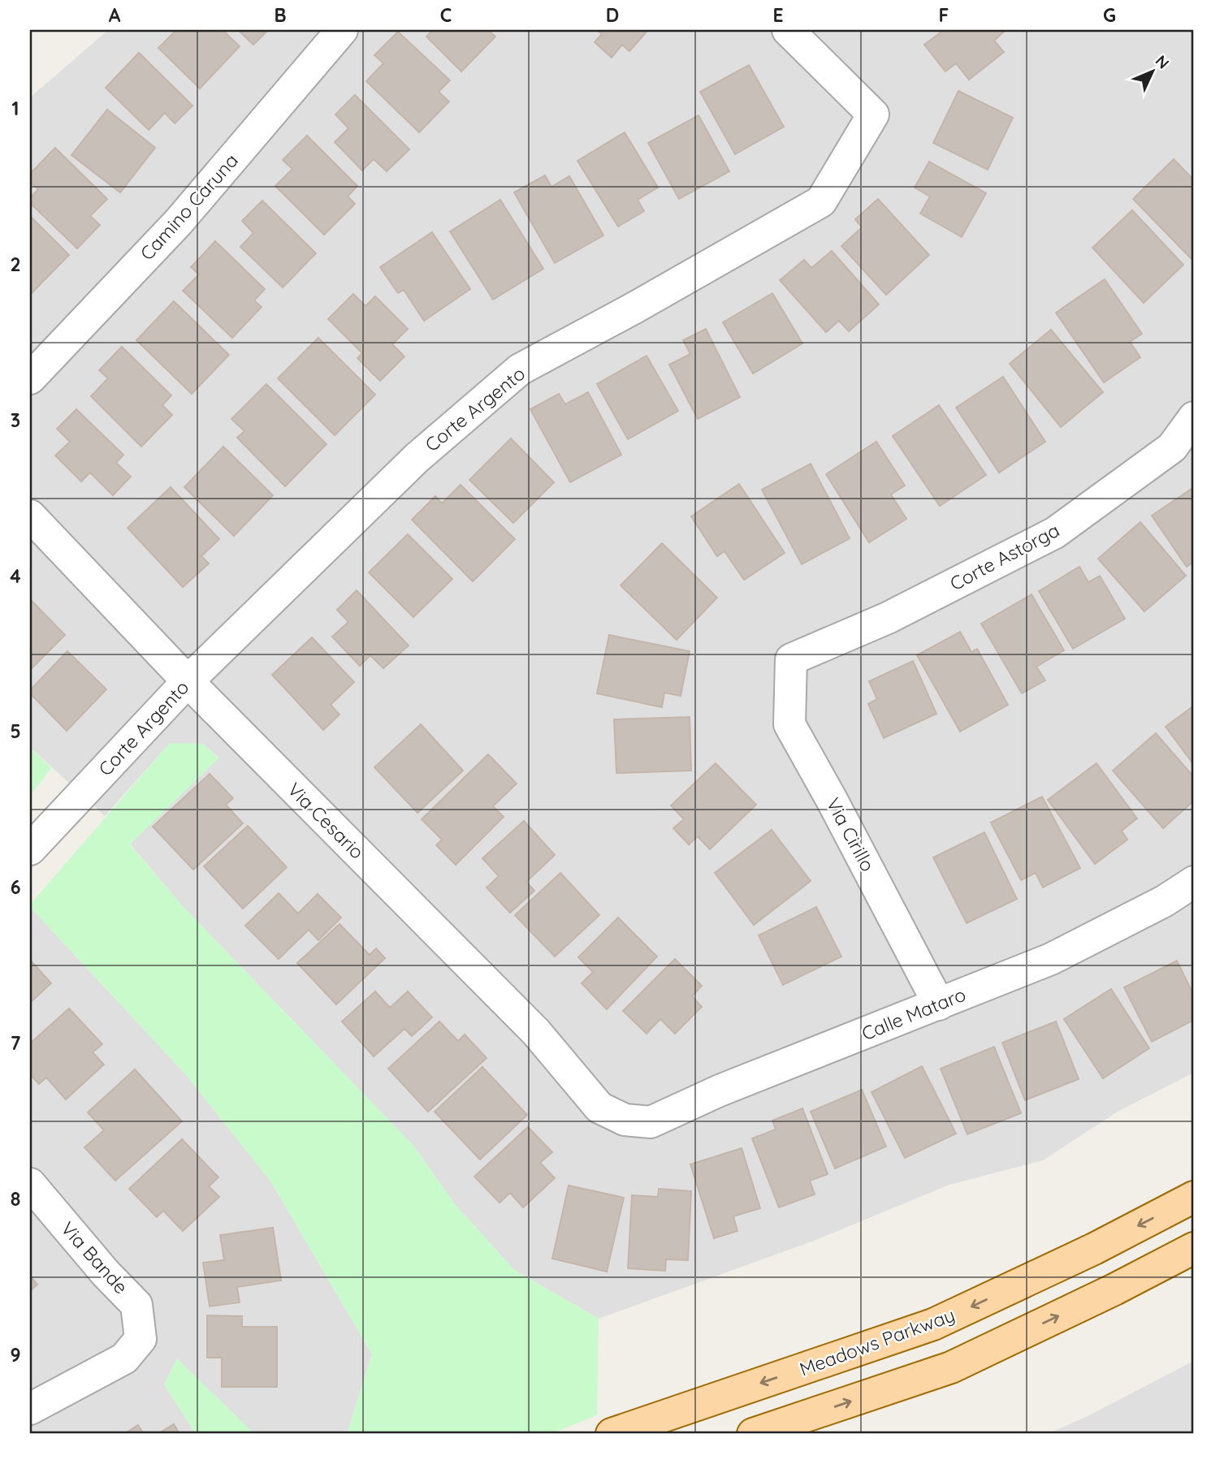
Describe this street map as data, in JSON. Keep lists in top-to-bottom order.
{
  "streets": {
    "main road": ["Meadows Parkway"],
    "street": [
      "Camino Caruna",
      "Corte Argento",
      "Corte Astorga",
      "Via Cesario",
      "Via Cirillo",
      "Calle Mataro",
      "Via Bande"
    ]
  },
  "crossings": [
    ["Corte Argento", "Via Cesario"],
    ["Corte Astorga", "Via Cirillo"],
    ["Via Cesario", "Calle Mataro"],
    ["Via Cirillo", "Calle Mataro"]
  ],
  "north": "top right",
  "grid": {
    "columns": [
      "A",
      "B",
      "C",
      "D",
      "E",
      "F",
      "G"
    ],
    "rows": [
      "1",
      "2",
      "3",
      "4",
      "5",
      "6",
      "7",
      "8",
      "9"
    ]
  }
}
